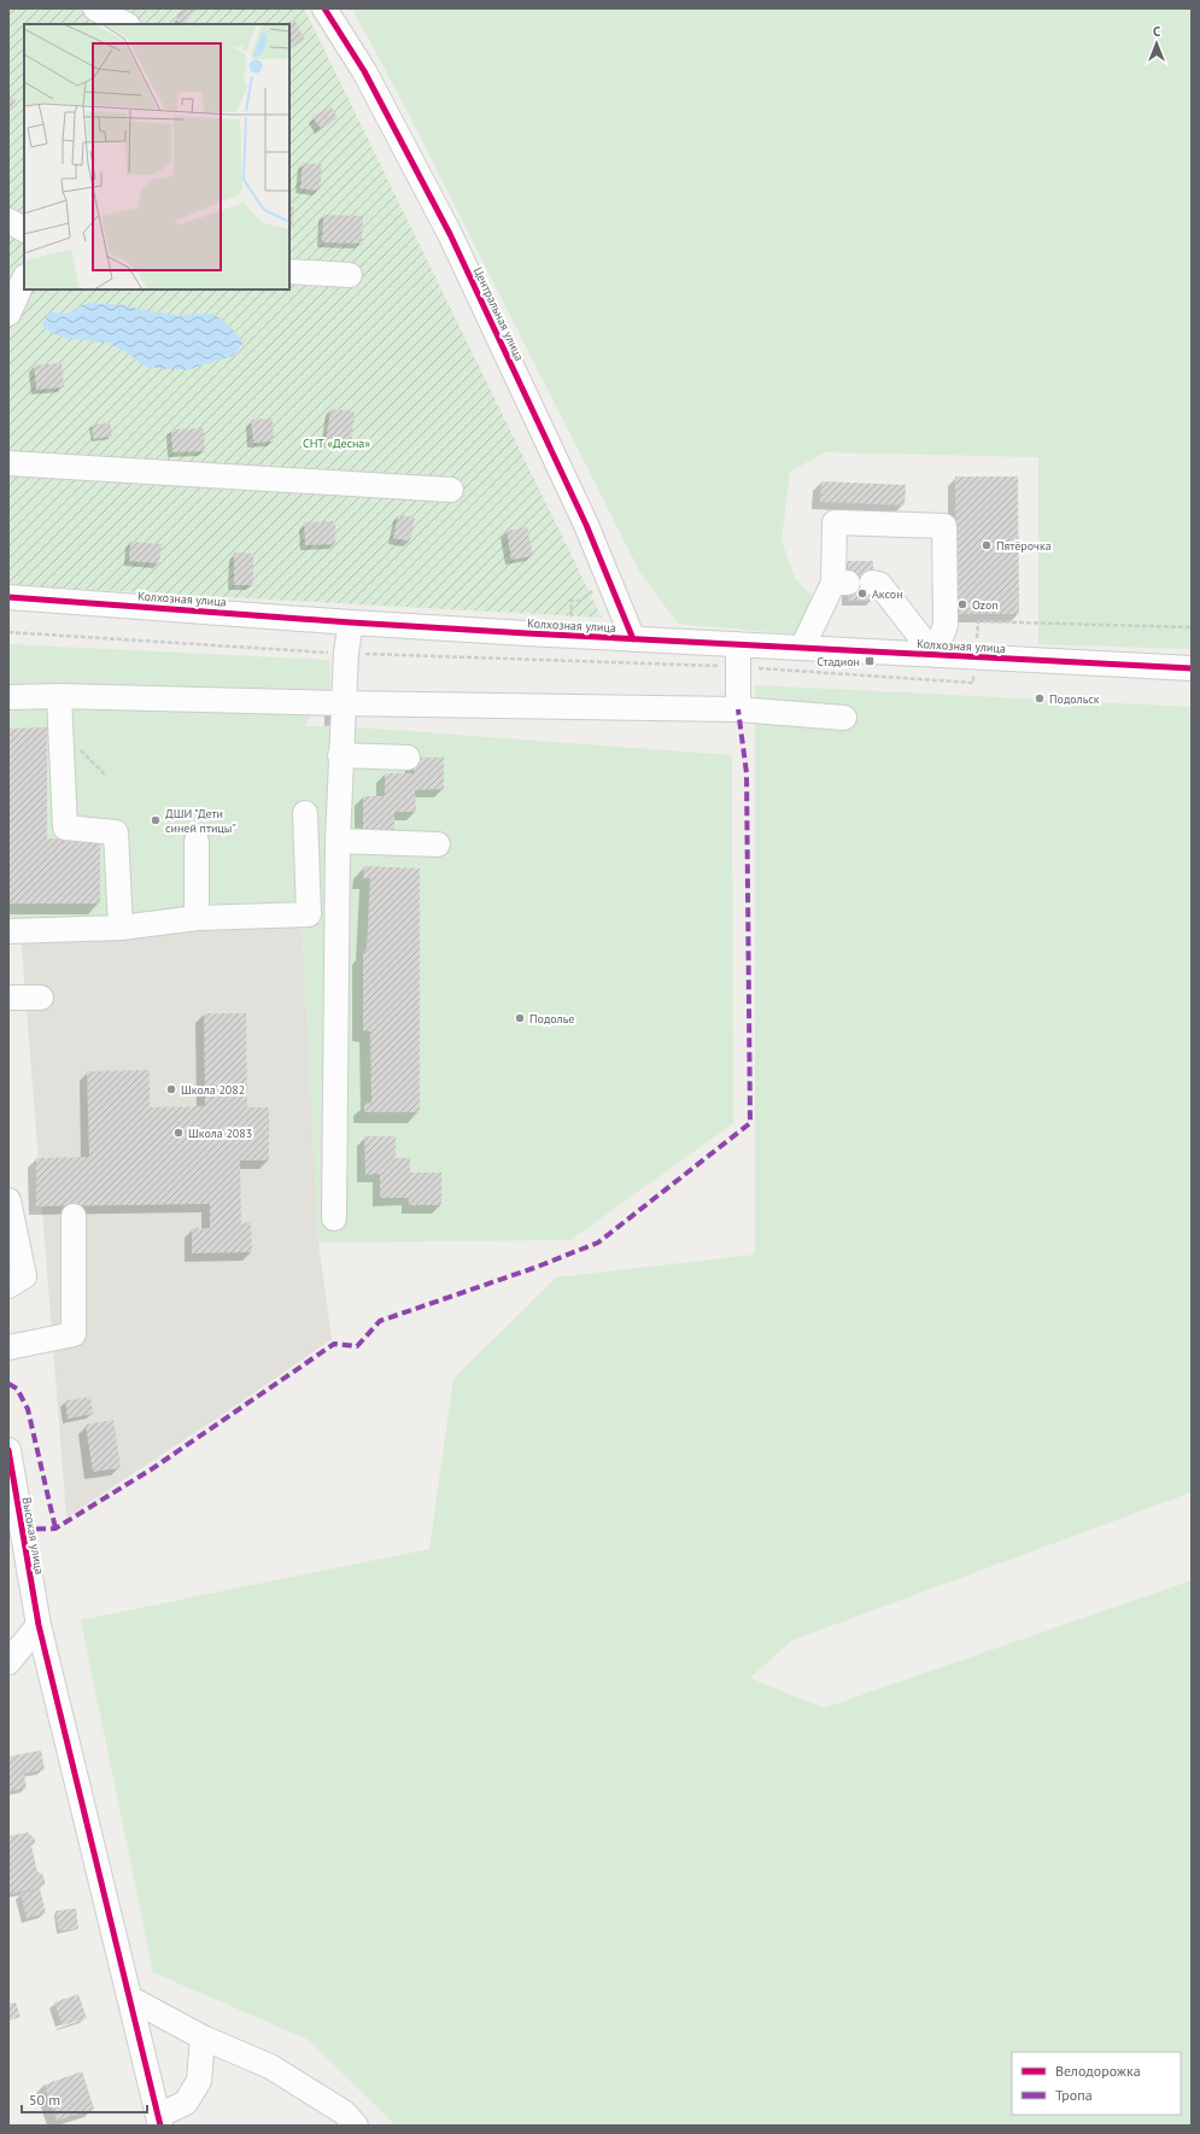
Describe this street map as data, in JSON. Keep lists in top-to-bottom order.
{
  "streets": {
    "street": ["Центральная улица", "Колхозная улица", "Высокая улица"]
  },
  "crossings": [
    ["Центральная улица", "Колхозная улица"]
  ],
  "parks": ["СНТ «Десна»"],
  "places": {
    "other": [
      "Пятёрочка",
      "Аксон",
      "Ozon",
      "Подольск",
      "ДШИ \"Дети синей птицы\"",
      "Подолье",
      "Школа 2082",
      "Школа 2083"
    ],
    "transit": ["Стадион"]
  },
  "legend": ["Велодорожка", "Тропа"],
  "scale_bar": "50 m",
  "north": "top"
}
